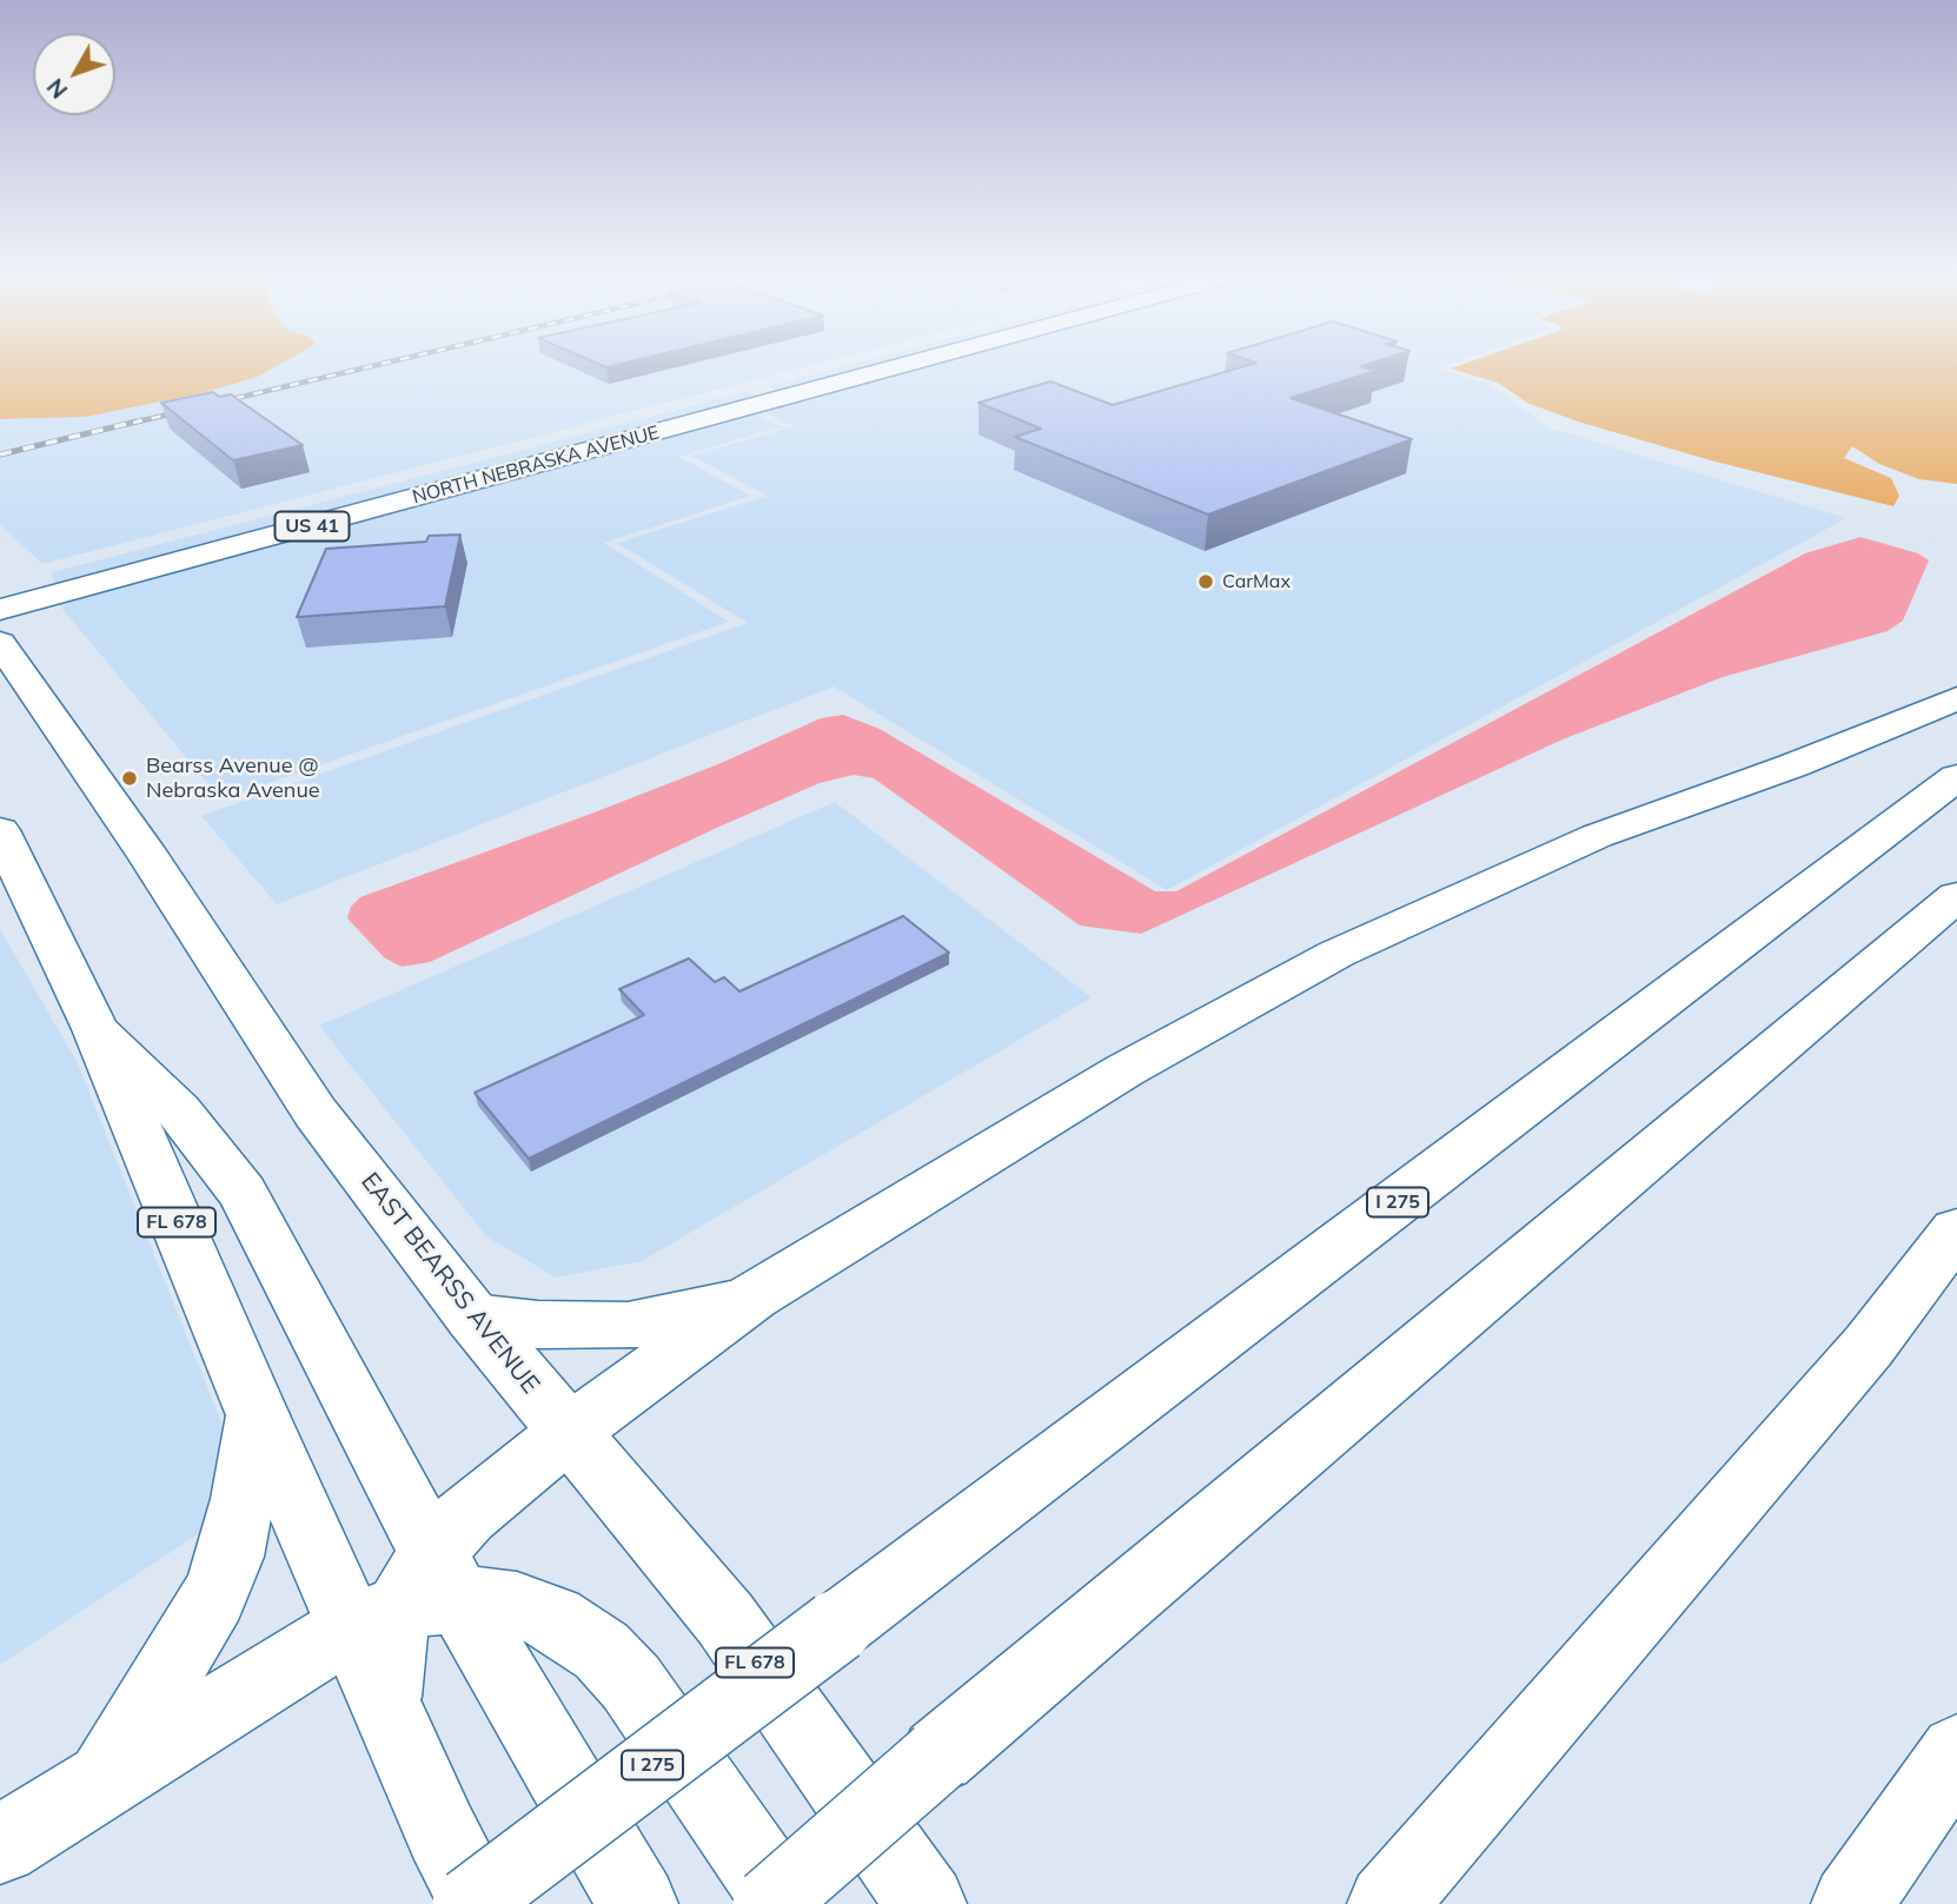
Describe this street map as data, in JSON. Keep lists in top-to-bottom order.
{
  "streets": {
    "main road": [
      "NORTH NEBRASKA AVENUE",
      "US 41",
      "I 275",
      "FL 678",
      "EAST BEARSS AVENUE"
    ]
  },
  "places": ["CarMax", "Bearss Avenue @ Nebraska Avenue"],
  "north": "bottom left"
}
